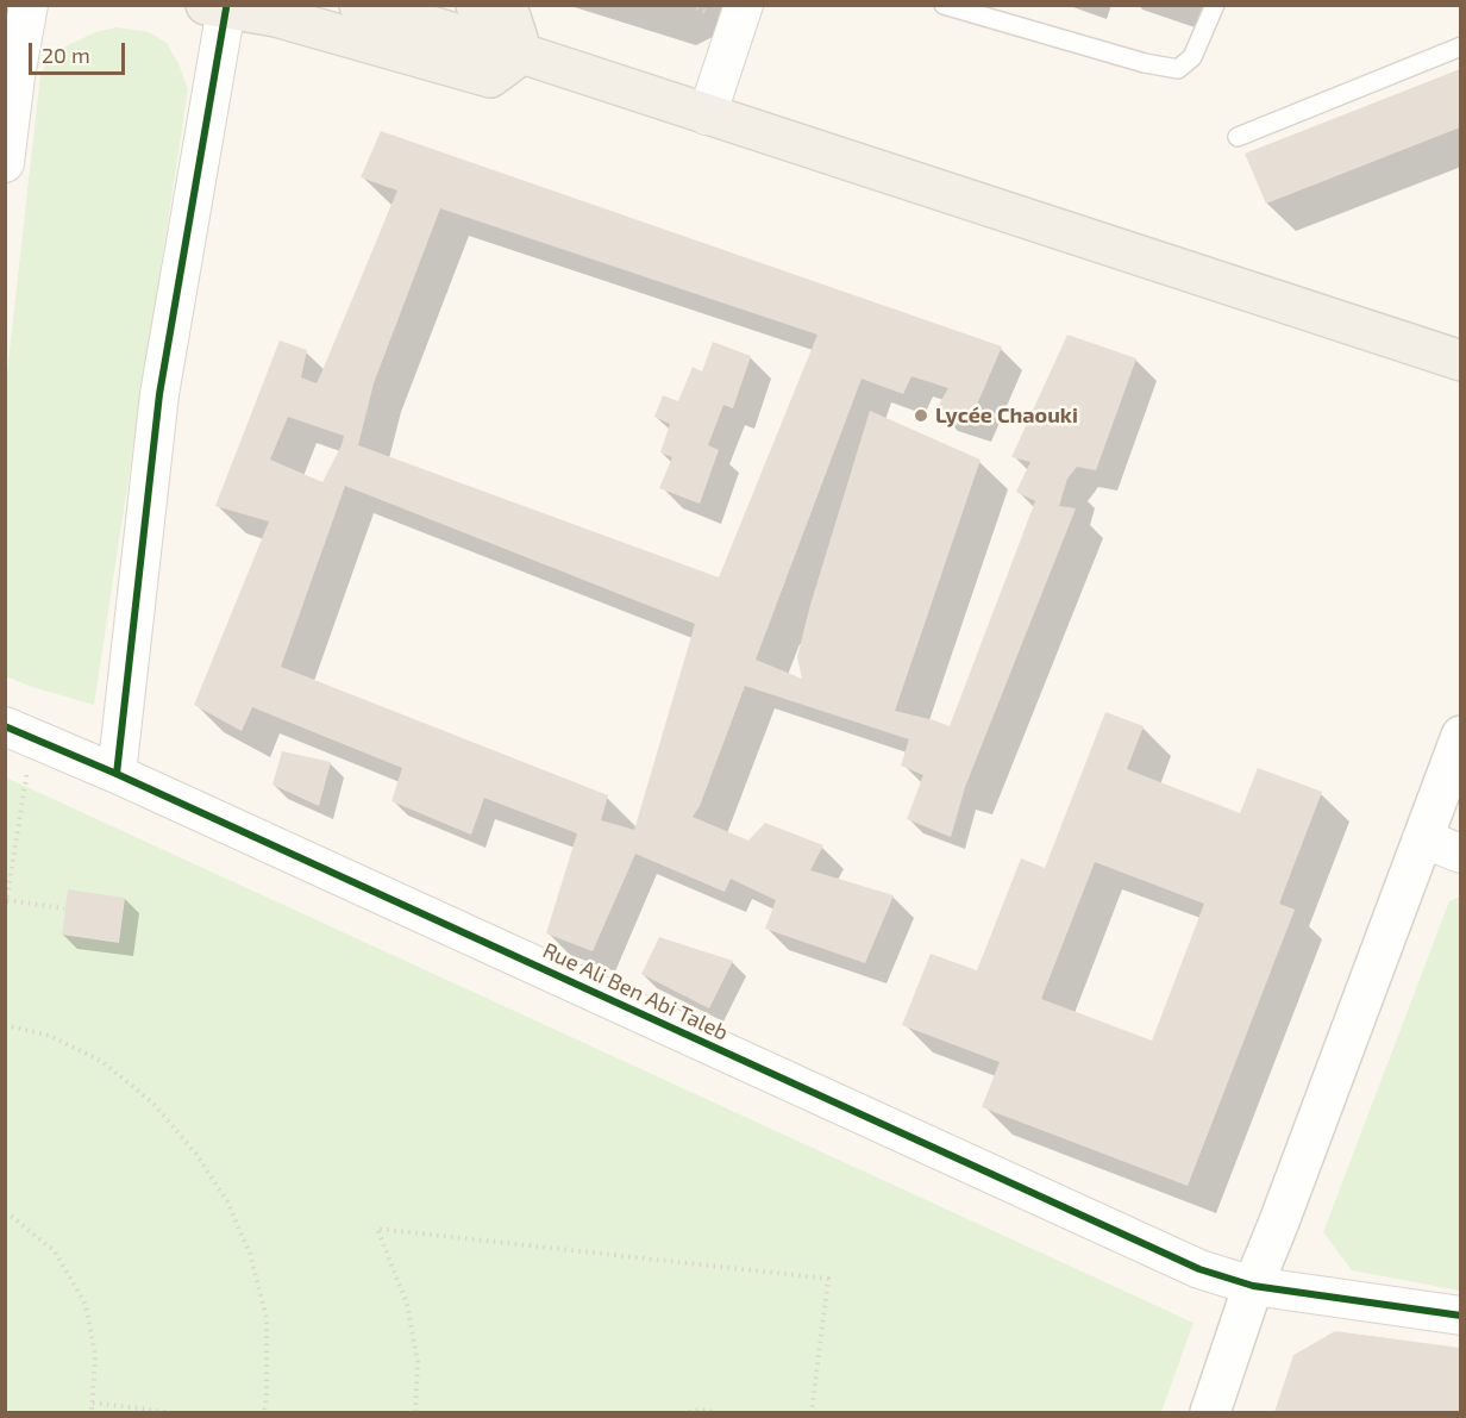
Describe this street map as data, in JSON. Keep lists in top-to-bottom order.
{
  "streets": {
    "street": ["Rue Ali Ben Abi Taleb"]
  },
  "places": ["Lycée Chaouki"],
  "scale_bar": "20 m"
}
